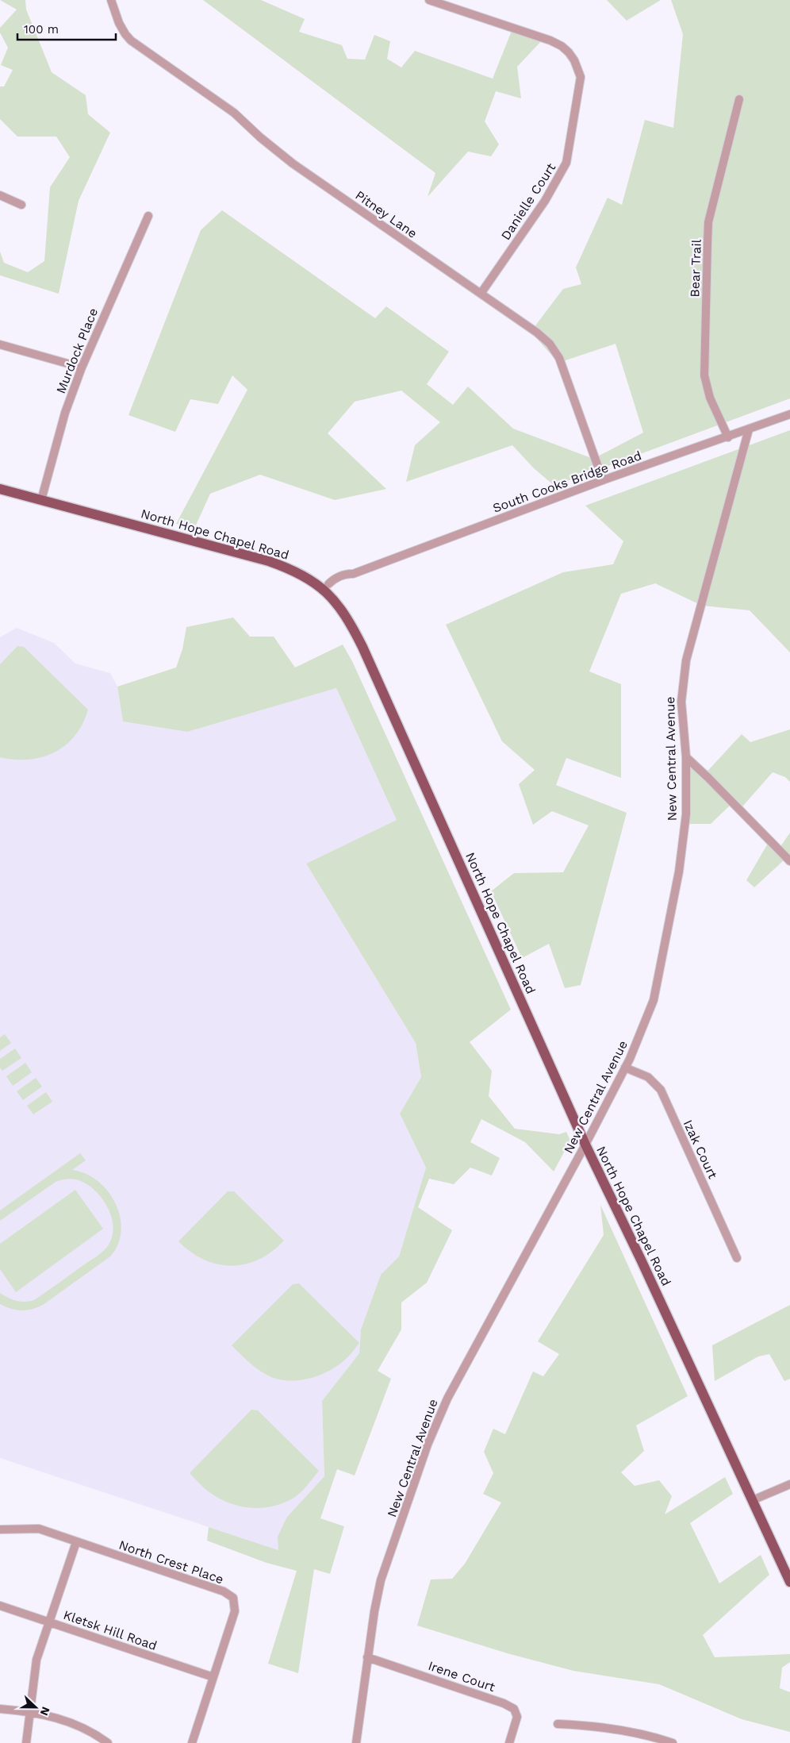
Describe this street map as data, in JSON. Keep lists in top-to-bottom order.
{
  "streets": {
    "main road": ["North Hope Chapel Road"],
    "street": [
      "Danielle Court",
      "Pitney Lane",
      "Bear Trail",
      "Murdock Place",
      "South Cooks Bridge Road",
      "New Central Avenue",
      "Izak Court",
      "North Crest Place",
      "Kletsk Hill Road",
      "Irene Court"
    ]
  },
  "crossings": [
    ["Danielle Court", "Pitney Lane"],
    ["Pitney Lane", "South Cooks Bridge Road"],
    ["Bear Trail", "South Cooks Bridge Road"],
    ["Murdock Place", "North Hope Chapel Road"],
    ["South Cooks Bridge Road", "North Hope Chapel Road"],
    ["South Cooks Bridge Road", "New Central Avenue"],
    ["North Hope Chapel Road", "New Central Avenue"],
    ["New Central Avenue", "Izak Court"],
    ["New Central Avenue", "Irene Court"],
    ["North Crest Place", "Kletsk Hill Road"]
  ],
  "scale_bar": "100 m",
  "north": "right"
}
